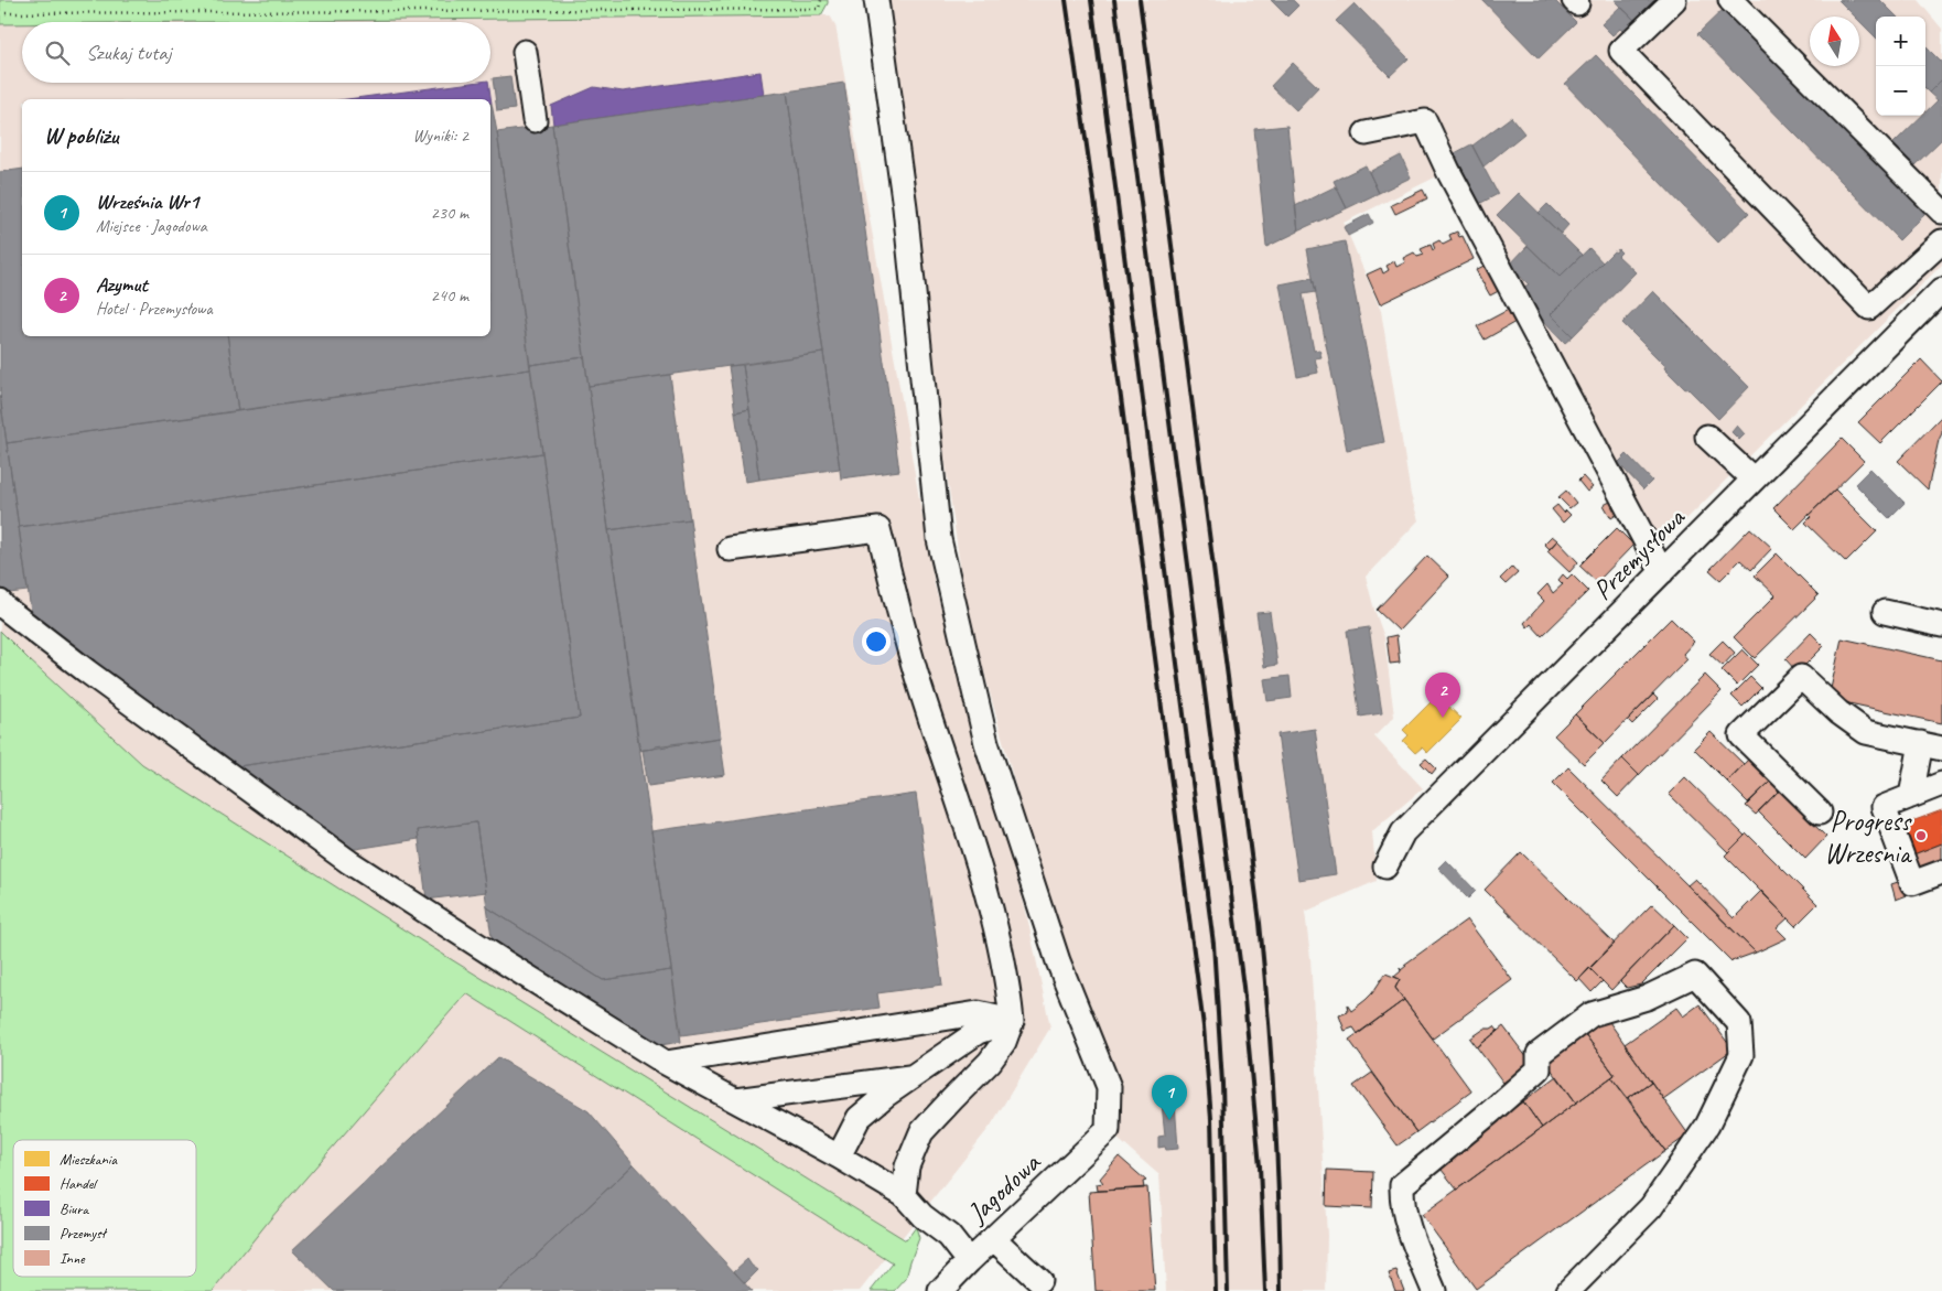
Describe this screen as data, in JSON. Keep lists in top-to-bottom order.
{
  "streets": {
    "street": ["Przemysłowa", "Jagodowa"]
  },
  "places": ["Progress Wrzesnia"],
  "legend": [
    "Mieszkania",
    "Handel",
    "Biura",
    "Przemysł",
    "Inne"
  ],
  "north": "top",
  "page": {
    "map_buttons": ["+", "−"],
    "search": "Szukaj tutaj",
    "heading": ["W pobliżu", "Wyniki: 2"],
    "list": [
      {
        "mark": "1",
        "name": "Września Wr1",
        "note": "Miejsce · Jagodowa",
        "value": "230 m"
      },
      {
        "mark": "2",
        "name": "Azymut",
        "note": "Hotel · Przemysłowa",
        "value": "240 m"
      }
    ],
    "pins": ["2", "1"]
  }
}
